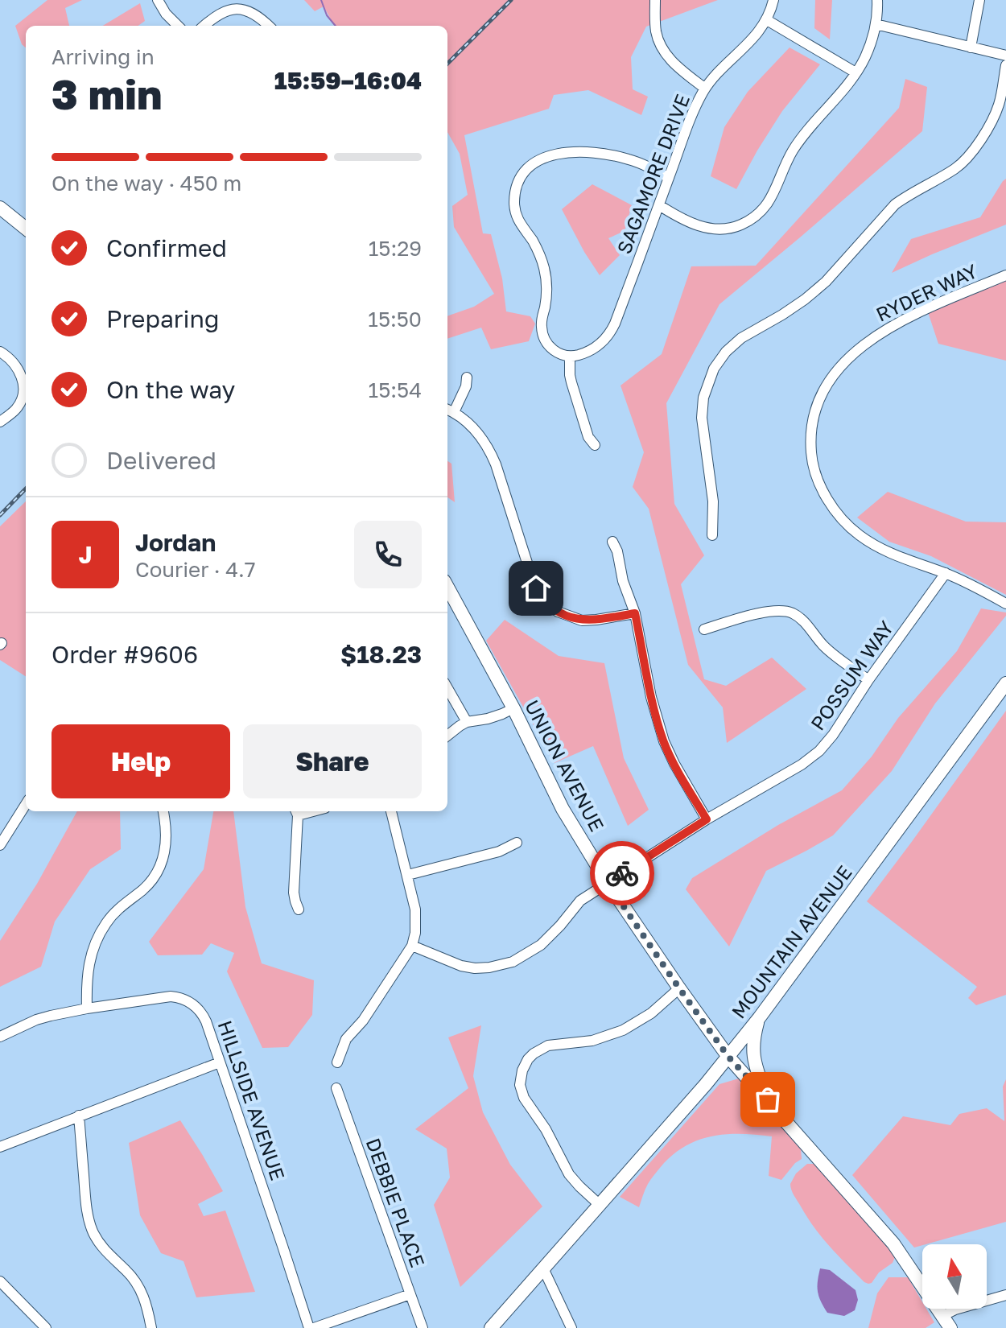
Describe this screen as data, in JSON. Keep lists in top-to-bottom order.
{
  "streets": {
    "main road": ["UNION AVENUE", "MOUNTAIN AVENUE"],
    "street": [
      "SAGAMORE DRIVE",
      "RYDER WAY",
      "POSSUM WAY",
      "HILLSIDE AVENUE",
      "DEBBIE PLACE"
    ]
  },
  "crossings": [
    ["RYDER WAY", "POSSUM WAY"],
    ["POSSUM WAY", "UNION AVENUE"],
    ["UNION AVENUE", "MOUNTAIN AVENUE"]
  ],
  "north": "top",
  "page": {
    "heading": ["3 min", "Arriving in", "15:59–16:04"],
    "panel": [
      "Jordan",
      "Courier · 4.7",
      "Order #9606",
      "$18.23"
    ],
    "bar": "On the way · 450 m",
    "list": [
      ["Confirmed", "15:29"],
      ["Preparing", "15:50"],
      ["On the way", "15:54"],
      "Delivered"
    ],
    "round": "J",
    "buttons": ["Help", "Share"]
  }
}
